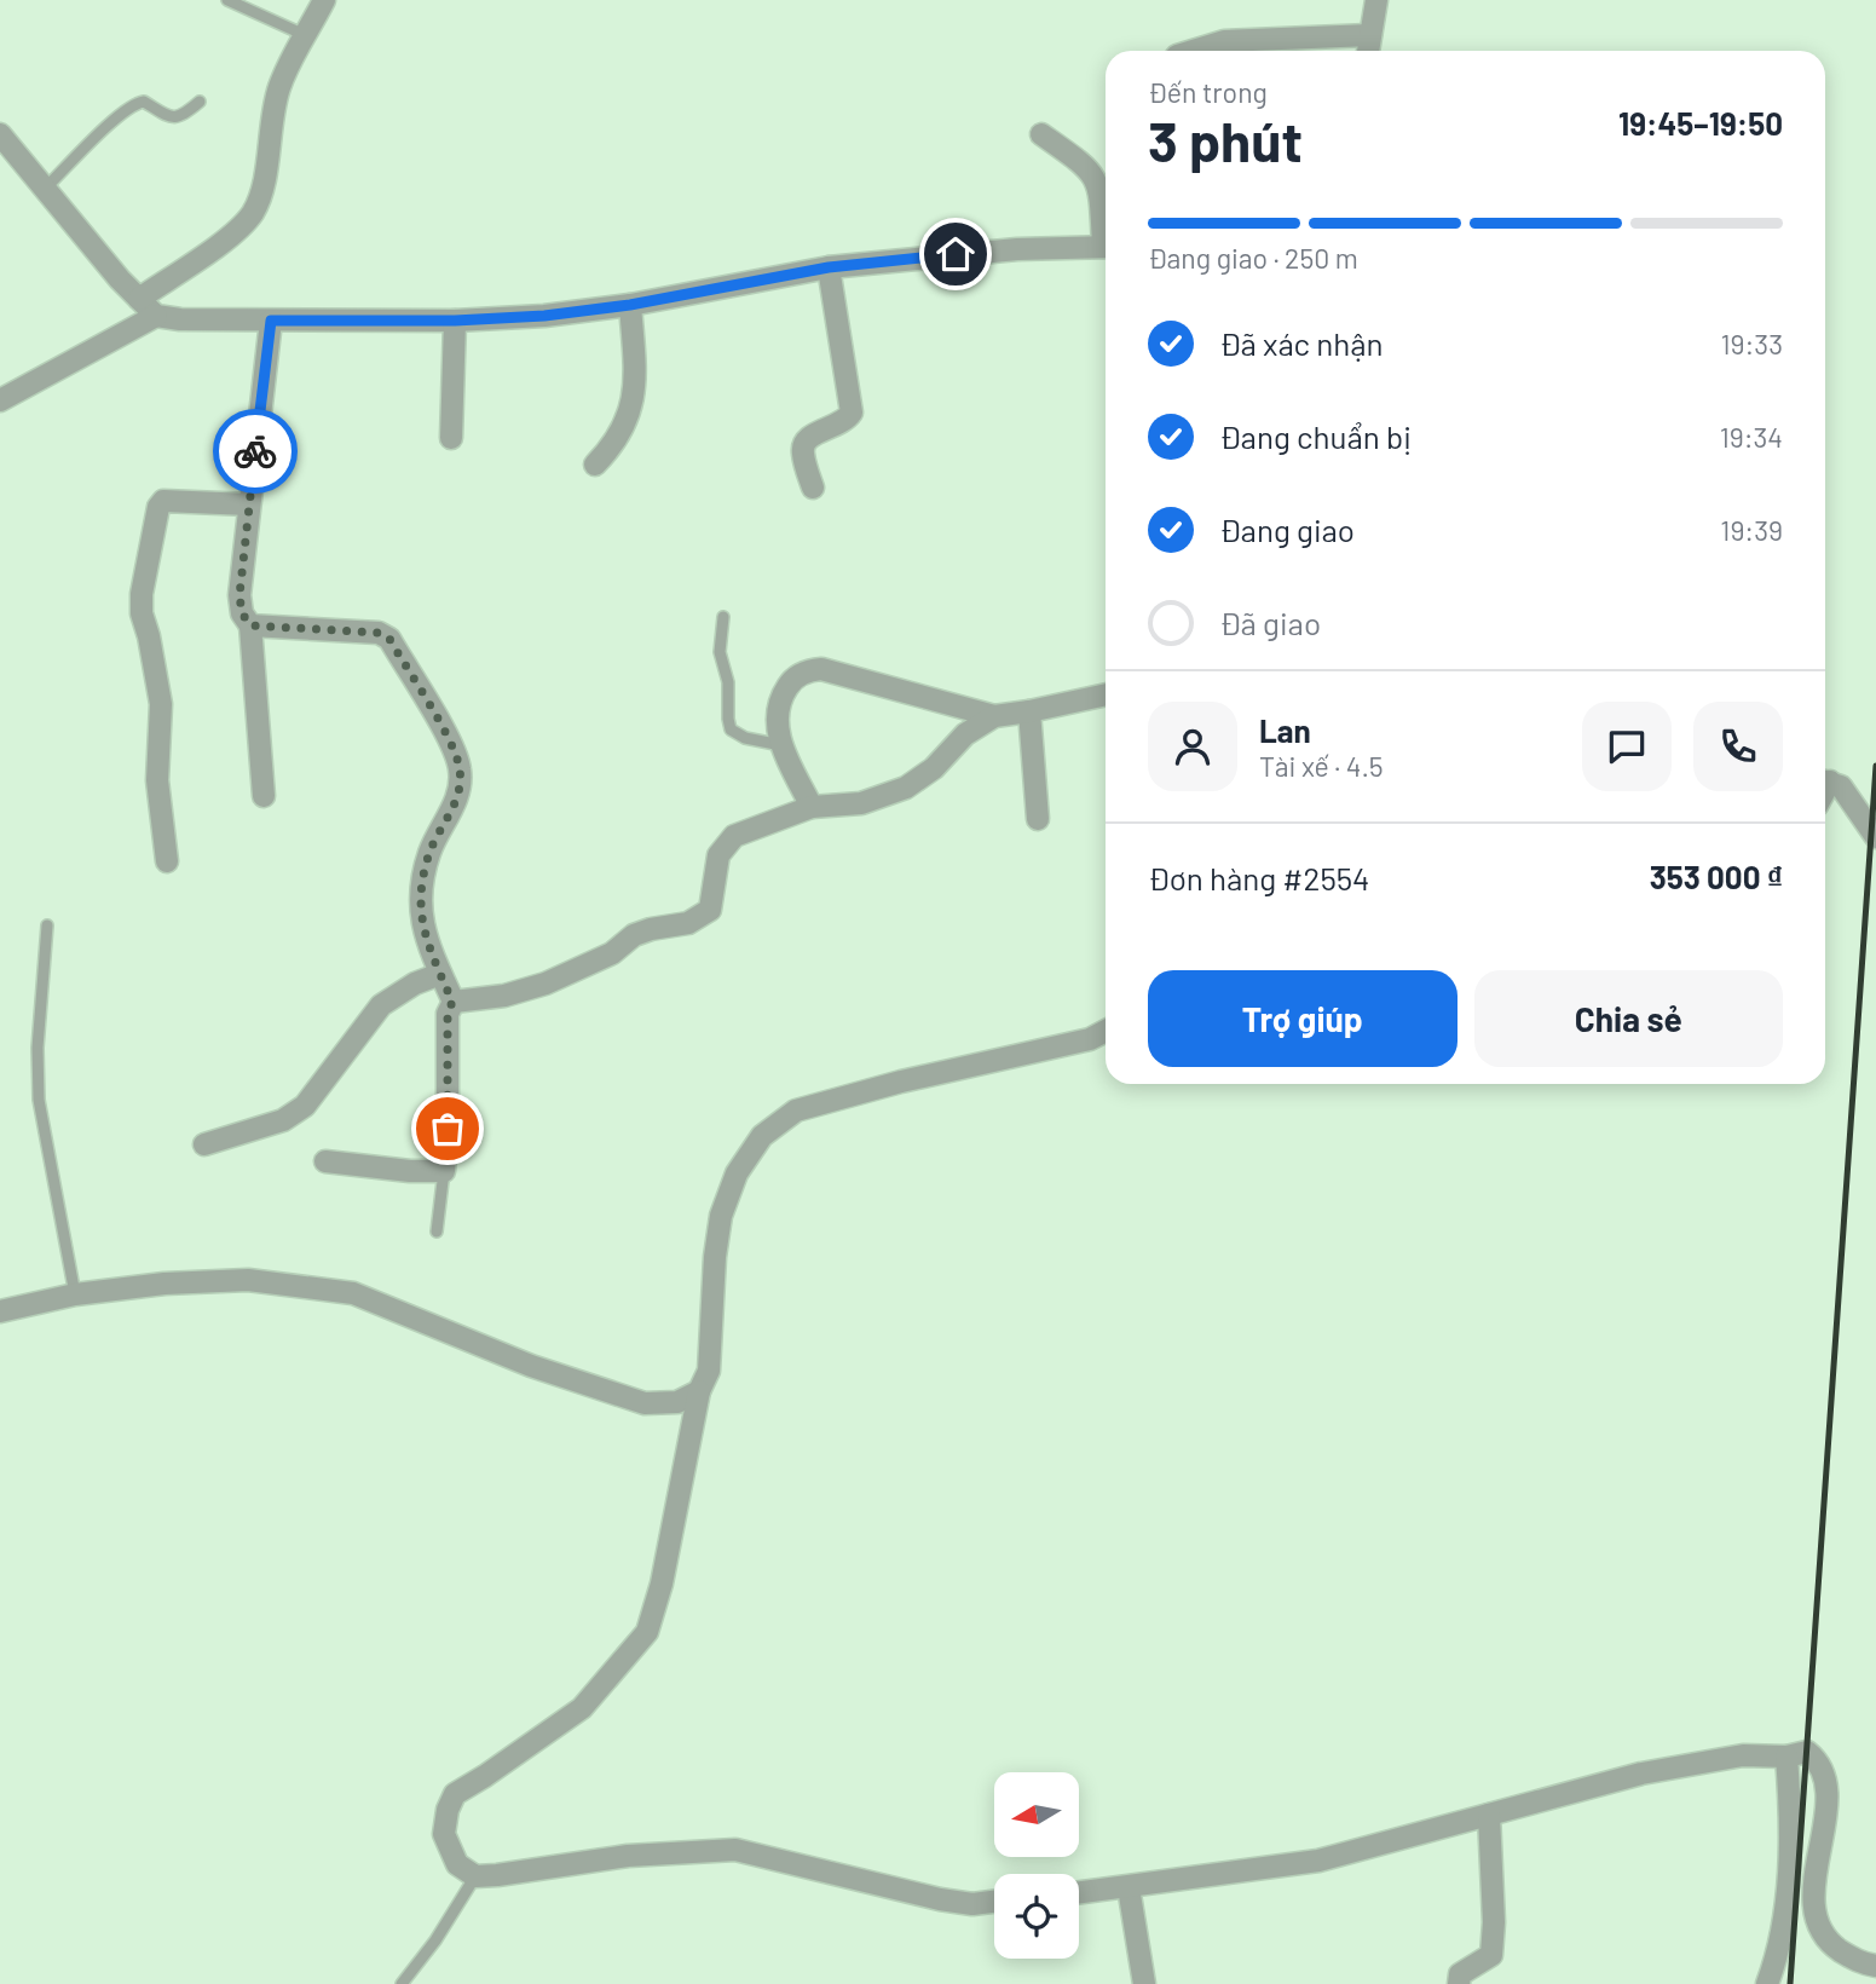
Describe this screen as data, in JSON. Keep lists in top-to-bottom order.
{
  "north": "left",
  "page": {
    "heading": ["3 phút", "Đến trong", "19:45–19:50"],
    "panel": [
      "Lan",
      "Tài xế · 4.5",
      "Đơn hàng #2554",
      "353 000 ₫"
    ],
    "bar": "Đang giao · 250 m",
    "list": [
      ["Đã xác nhận", "19:33"],
      ["Đang chuẩn bị", "19:34"],
      ["Đang giao", "19:39"],
      "Đã giao"
    ],
    "buttons": ["Trợ giúp", "Chia sẻ"]
  }
}
